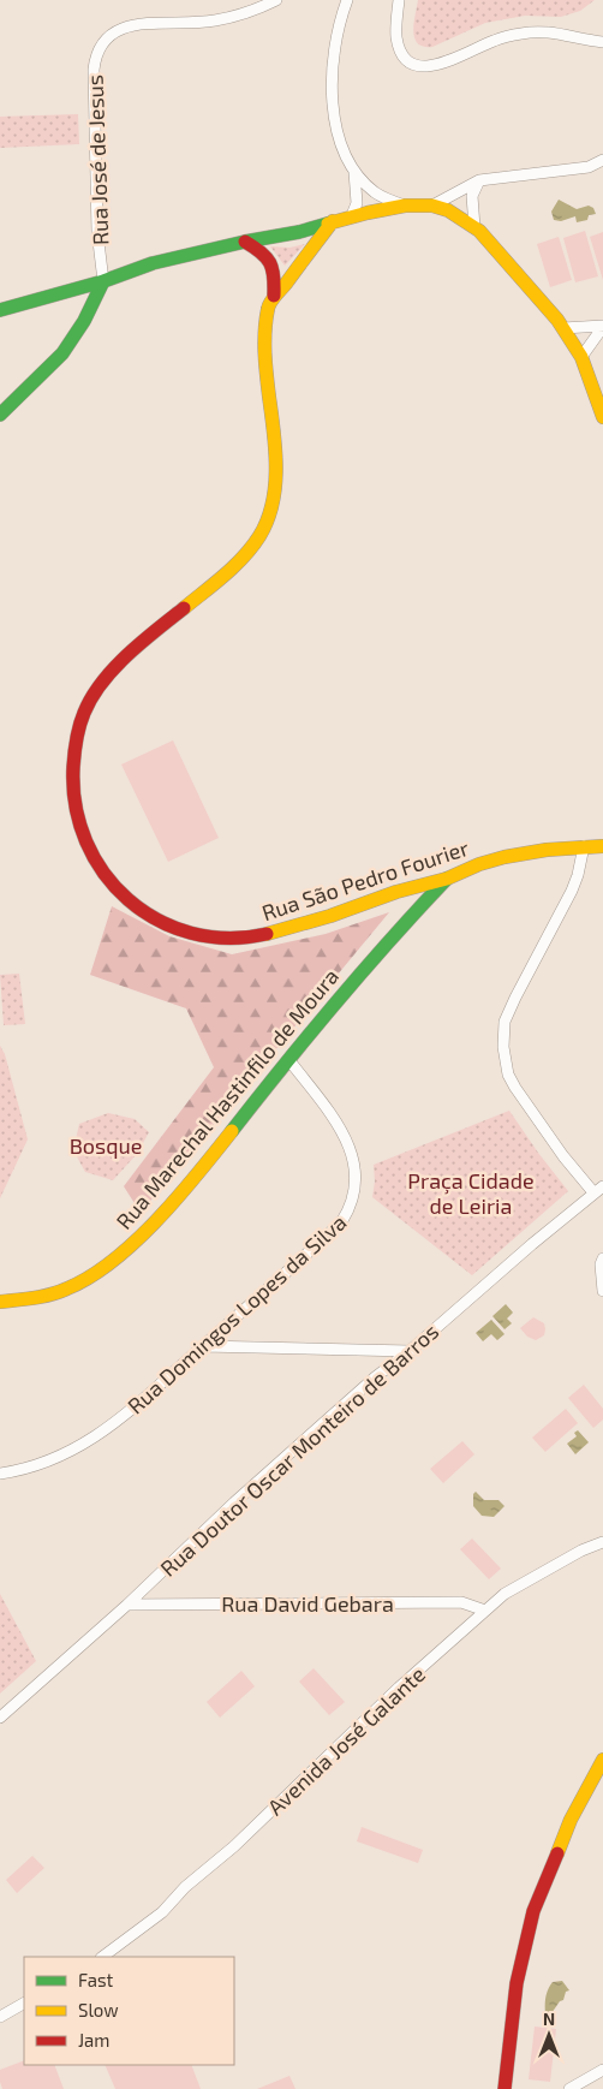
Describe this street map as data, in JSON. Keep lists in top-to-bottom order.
{
  "streets": {
    "street": [
      "Rua José de Jesus",
      "Rua São Pedro Fourier",
      "Rua Marechal Hastinfilo de Moura",
      "Rua Domingos Lopes da Silva",
      "Rua Doutor Oscar Monteiro de Barros",
      "Rua David Gebara",
      "Avenida José Galante"
    ]
  },
  "crossings": [
    ["Rua São Pedro Fourier", "Rua Marechal Hastinfilo de Moura"],
    ["Rua Marechal Hastinfilo de Moura", "Rua Domingos Lopes da Silva"],
    ["Rua Doutor Oscar Monteiro de Barros", "Rua David Gebara"],
    ["Rua David Gebara", "Avenida José Galante"]
  ],
  "parks": ["Bosque", "Praça Cidade de Leiria"],
  "legend": ["Fast", "Slow", "Jam"],
  "north": "top"
}
